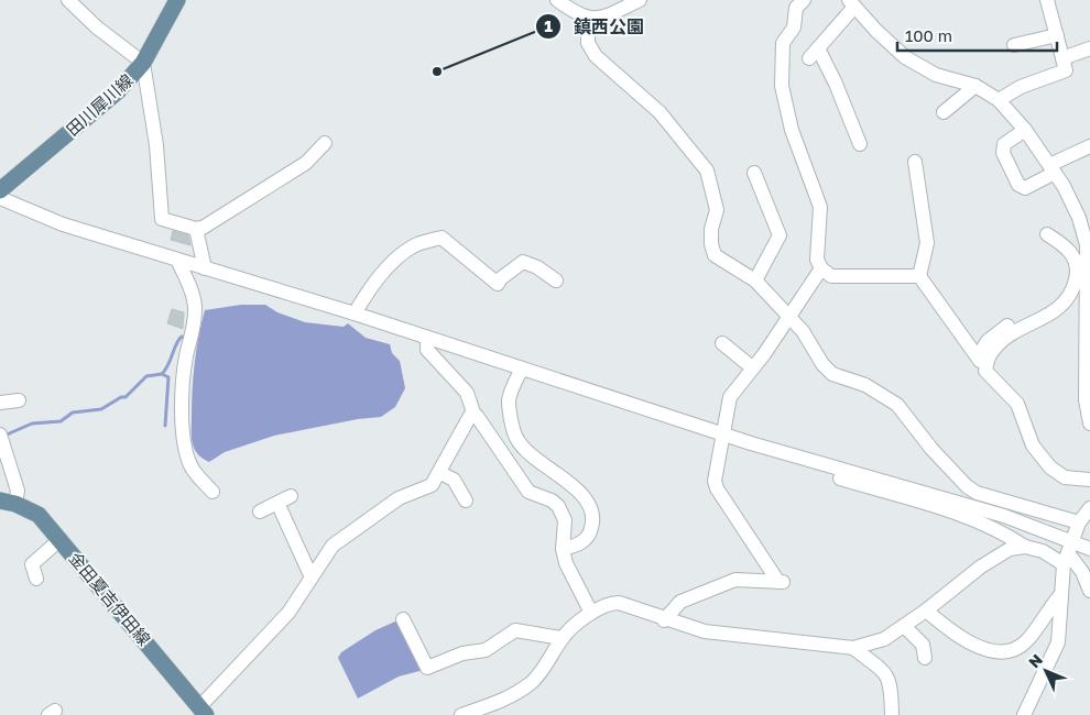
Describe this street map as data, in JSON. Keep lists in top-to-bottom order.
{
  "streets": {
    "main road": ["田川犀川線", "金田夏吉伊田線"]
  },
  "places": ["鎮西公園"],
  "scale_bar": "100 m",
  "north": "top left"
}
